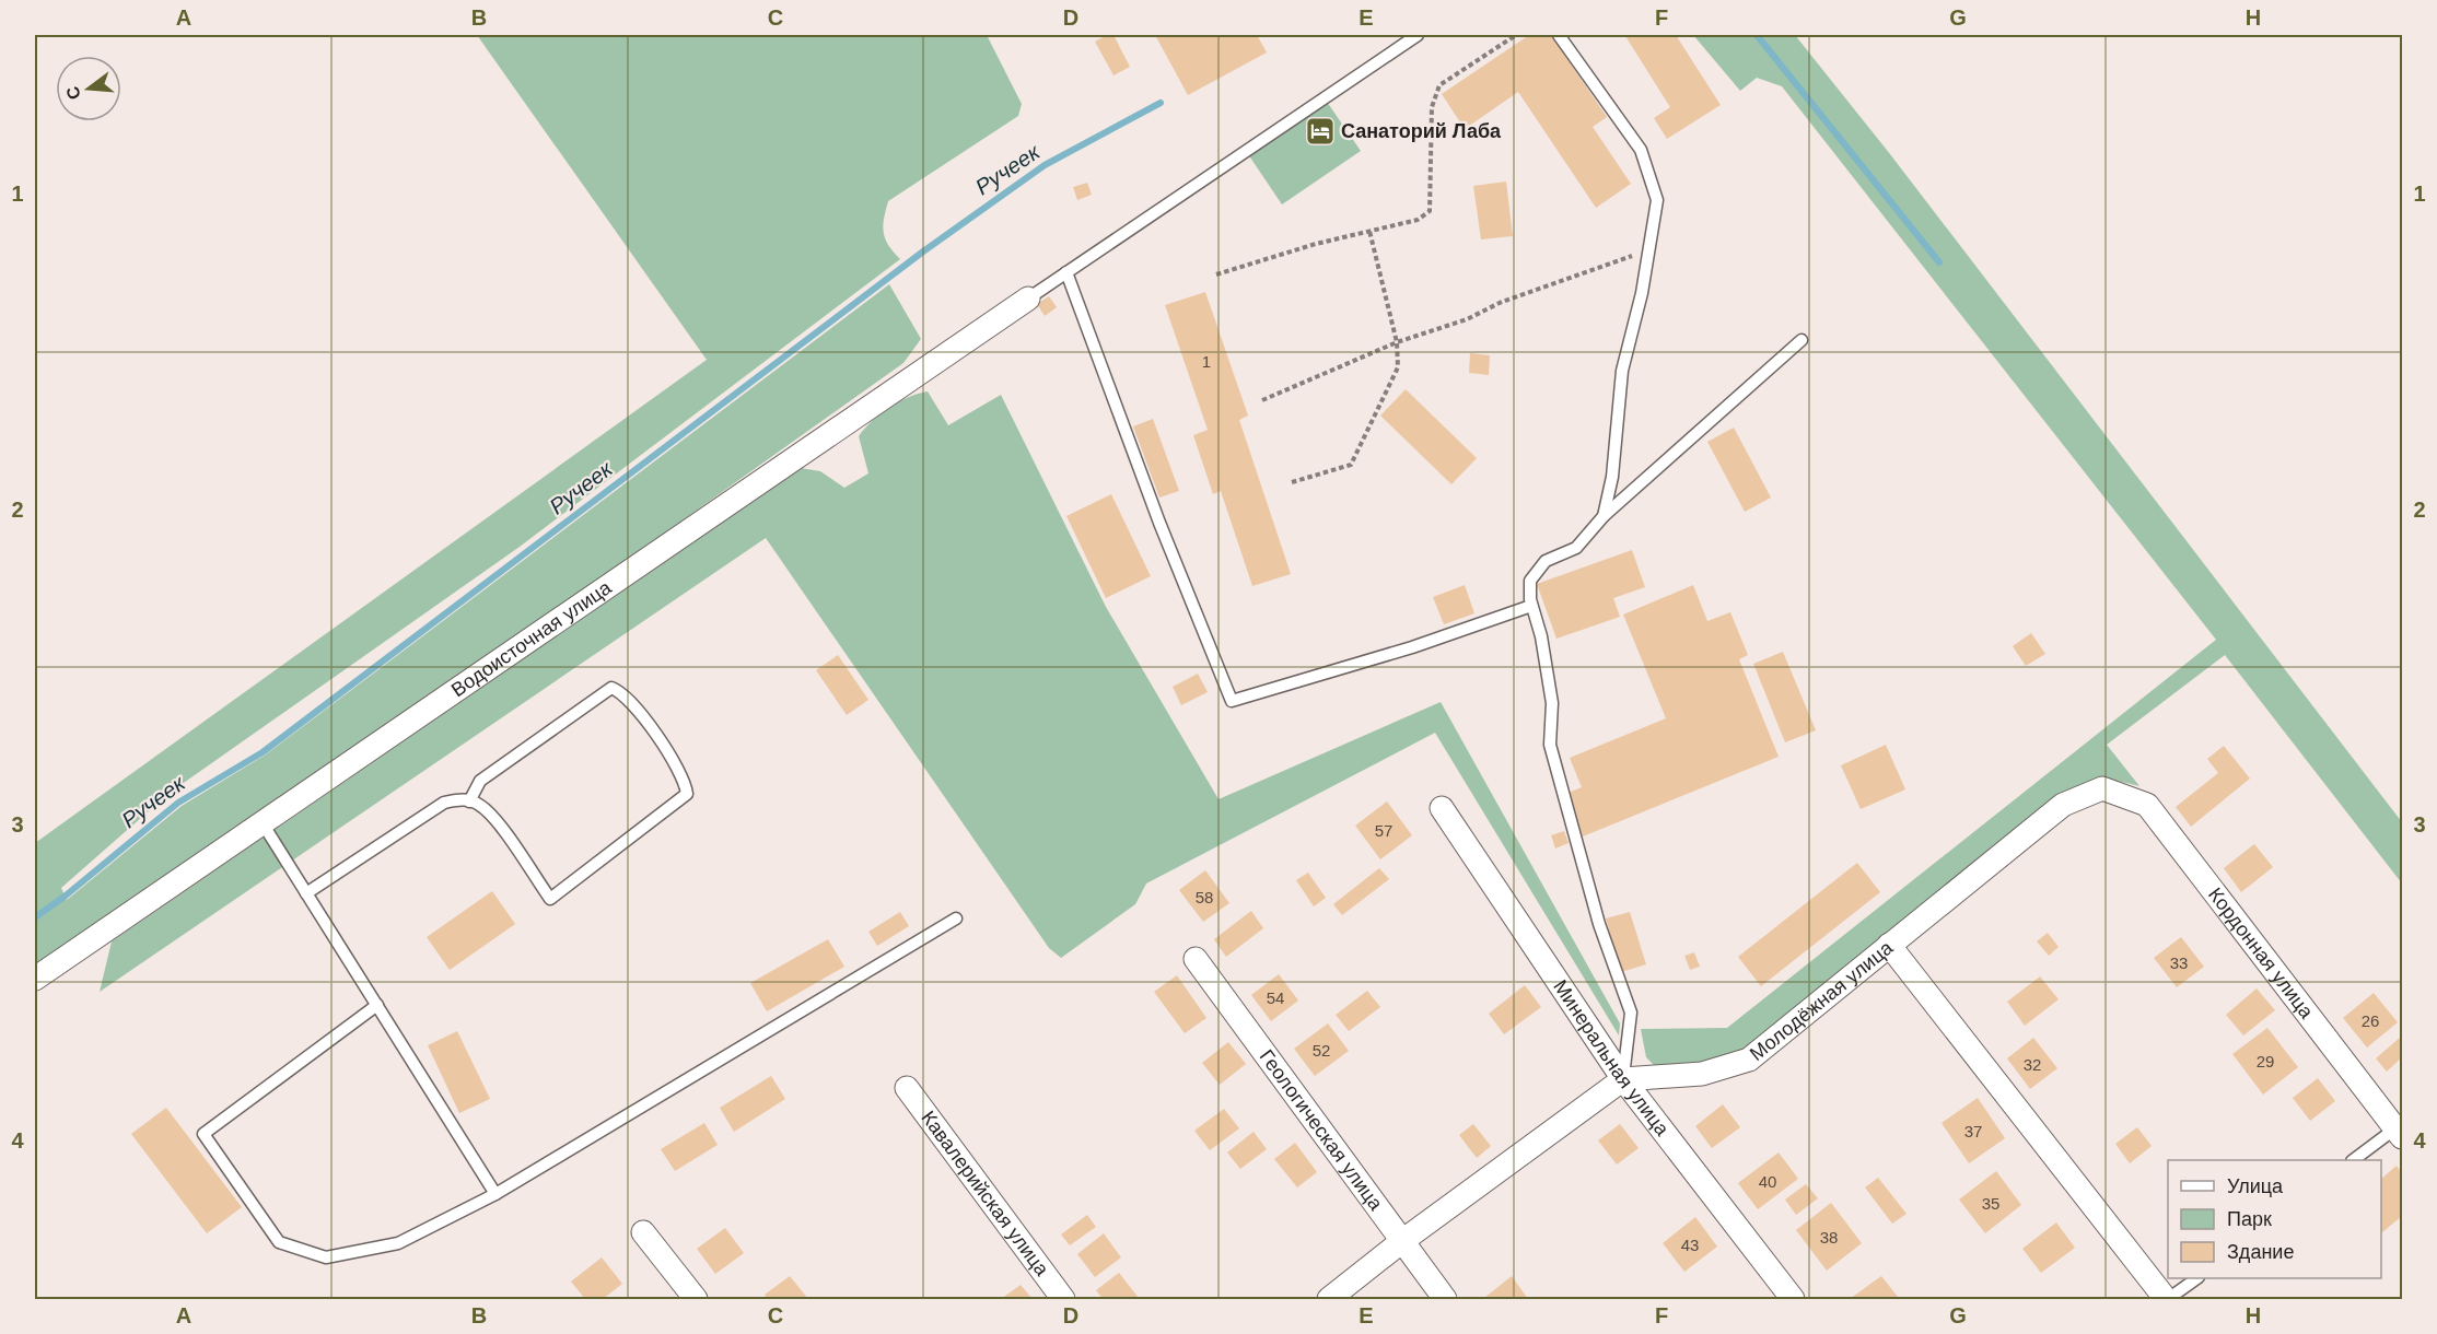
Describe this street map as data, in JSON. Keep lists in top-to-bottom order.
{
  "streets": {
    "street": [
      "Водоисточная улица",
      "Кордонная улица",
      "Молодёжная улица",
      "Минеральная улица",
      "Геологическая улица",
      "Кавалерийская улица"
    ]
  },
  "crossings": [
    ["Кордонная улица", "Молодёжная улица"],
    ["Молодёжная улица", "Минеральная улица"]
  ],
  "water": ["Ручеек"],
  "places": {
    "hotel": ["Санаторий Лаба"]
  },
  "house_numbers": [
    "1",
    "57",
    "58",
    "33",
    "54",
    "26",
    "52",
    "29",
    "32",
    "37",
    "40",
    "35",
    "38",
    "43"
  ],
  "legend": ["Улица", "Парк", "Здание"],
  "north": "left",
  "grid": {
    "columns": [
      "A",
      "B",
      "C",
      "D",
      "E",
      "F",
      "G",
      "H"
    ],
    "rows": [
      "1",
      "2",
      "3",
      "4"
    ]
  }
}
